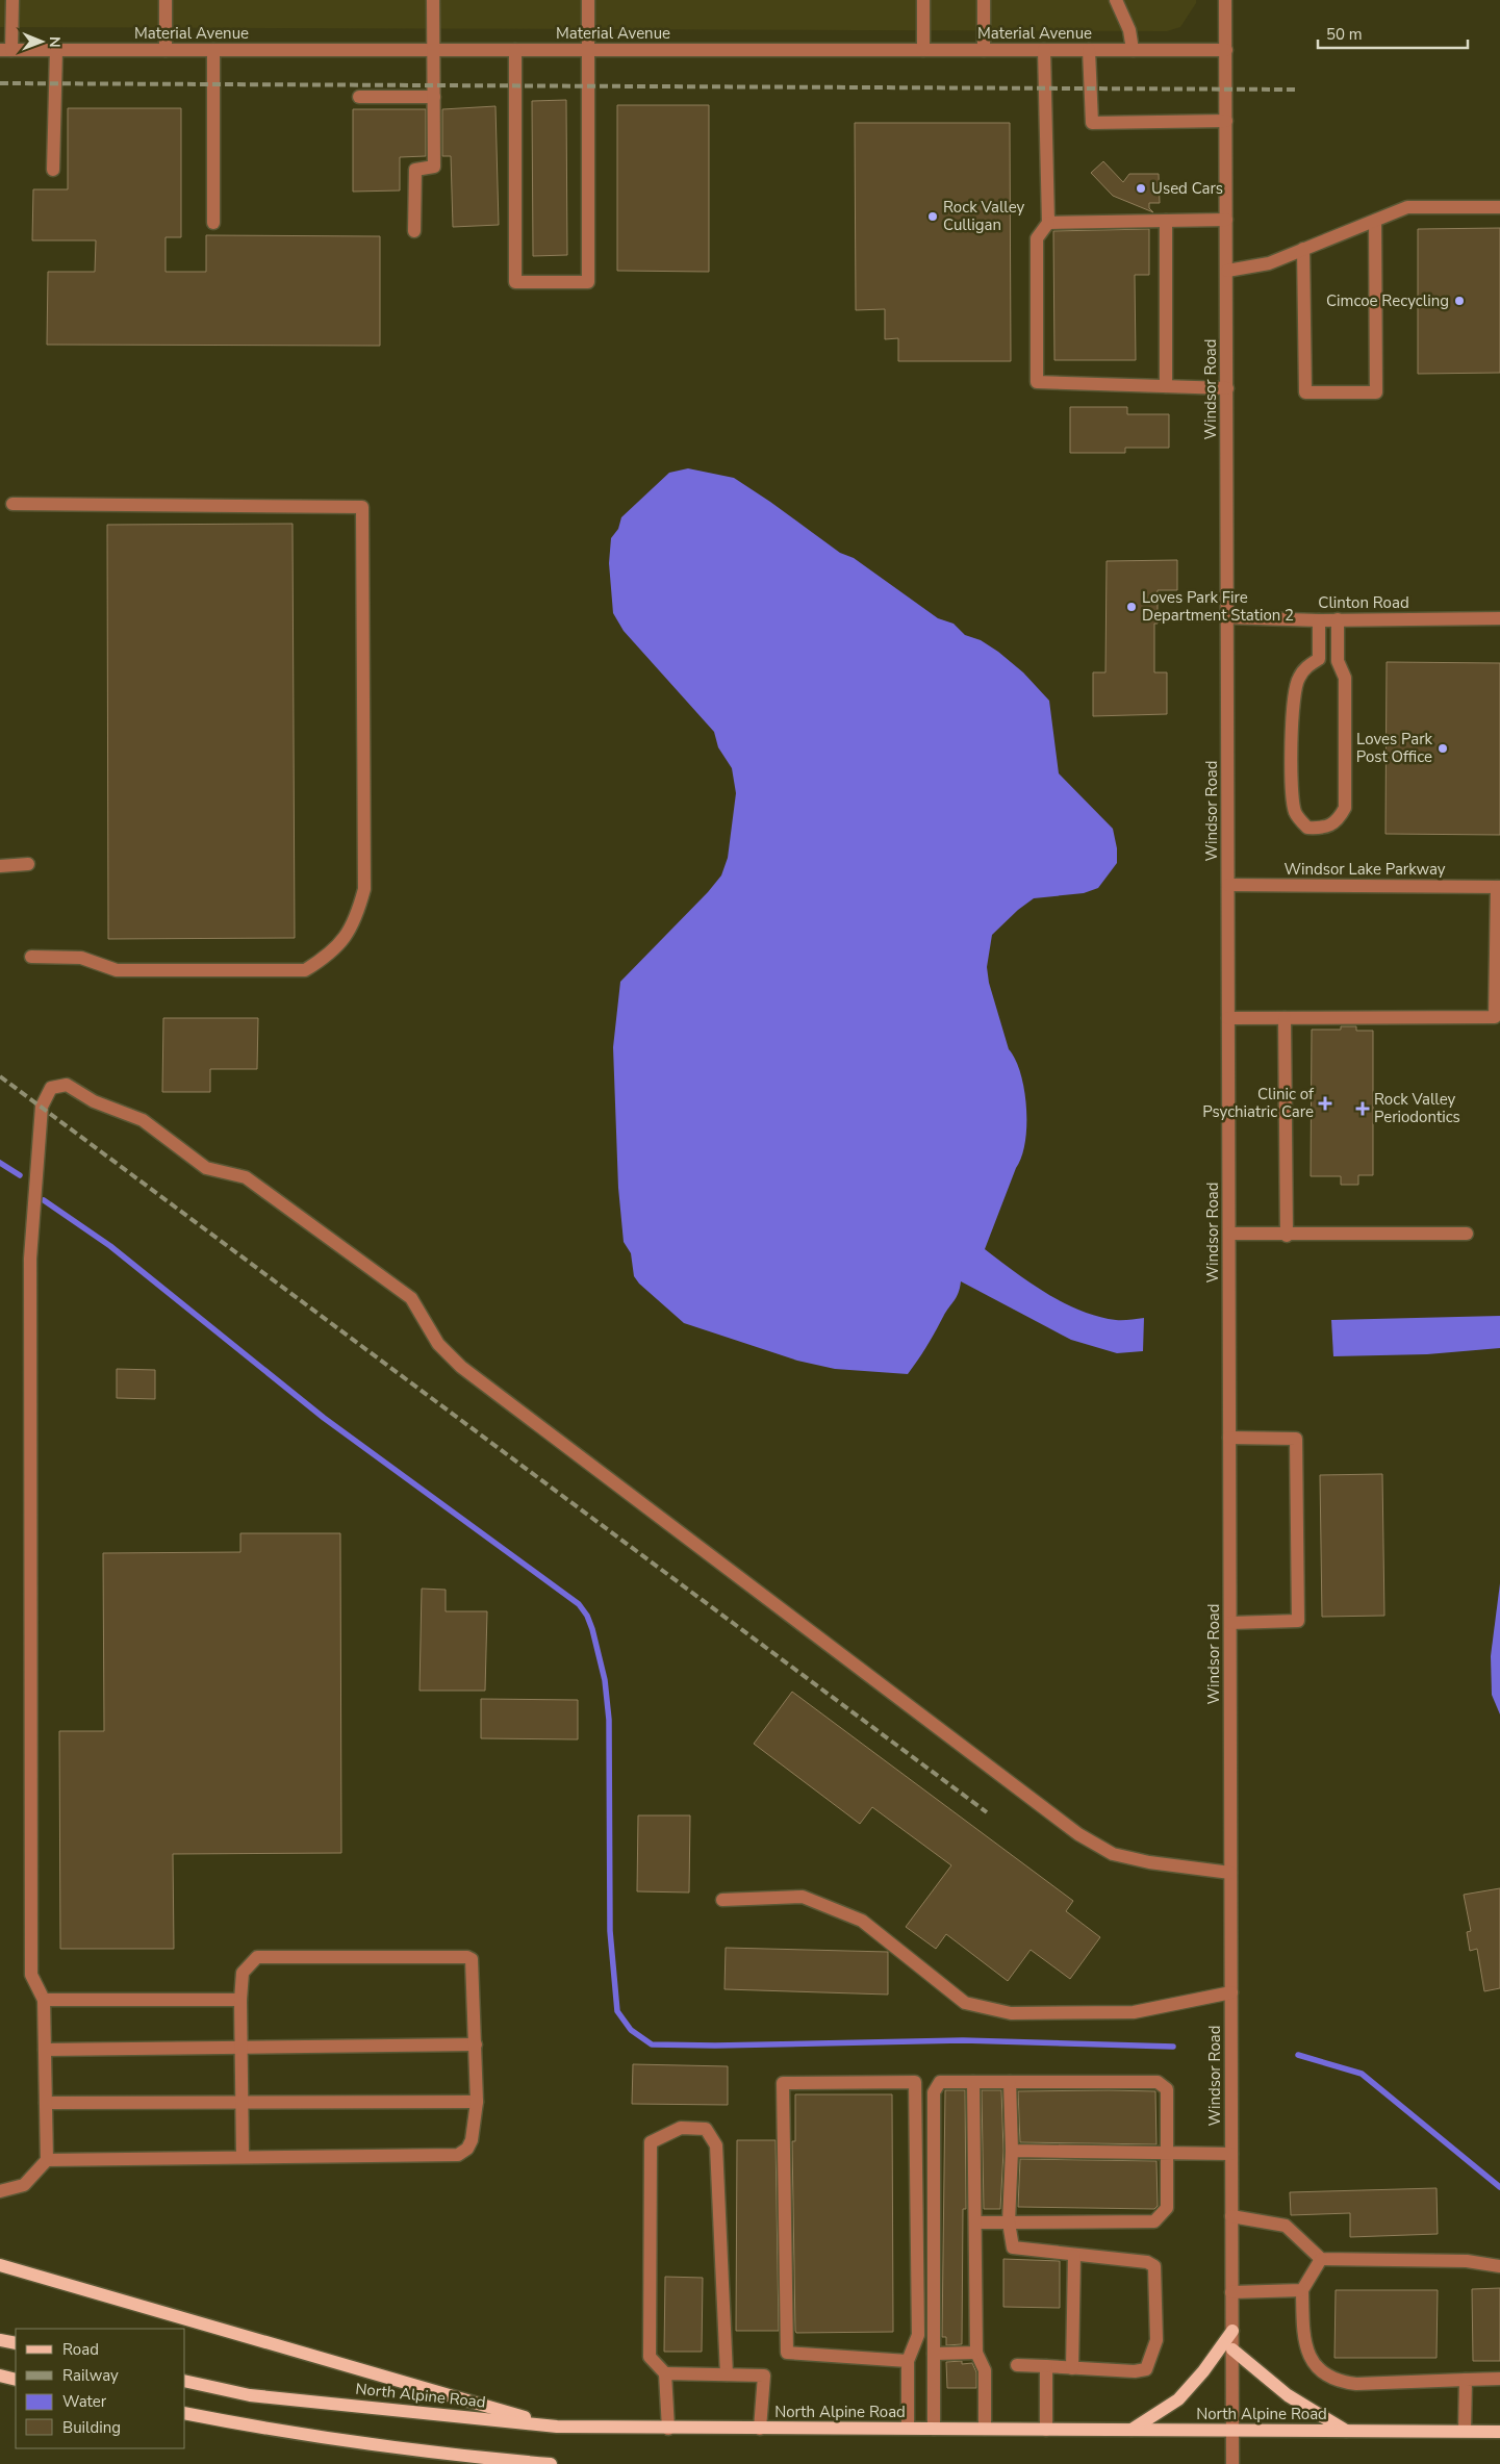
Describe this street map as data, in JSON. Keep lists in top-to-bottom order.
{
  "streets": {
    "main road": ["North Alpine Road"],
    "street": [
      "Material Avenue",
      "Windsor Road",
      "Clinton Road",
      "Windsor Lake Parkway"
    ]
  },
  "crossings": [
    ["Material Avenue", "Windsor Road"],
    ["Windsor Road", "Clinton Road"],
    ["Windsor Road", "Windsor Lake Parkway"],
    ["Windsor Road", "North Alpine Road"]
  ],
  "places": {
    "other": [
      "Used Cars",
      "Rock Valley Culligan",
      "Cimcoe Recycling",
      "Loves Park Fire Department Station 2",
      "Loves Park Post Office"
    ],
    "health": ["Clinic of Psychiatric Care", "Rock Valley Periodontics"]
  },
  "legend": [
    "Road",
    "Railway",
    "Water",
    "Building"
  ],
  "scale_bar": "50 m",
  "north": "right"
}
